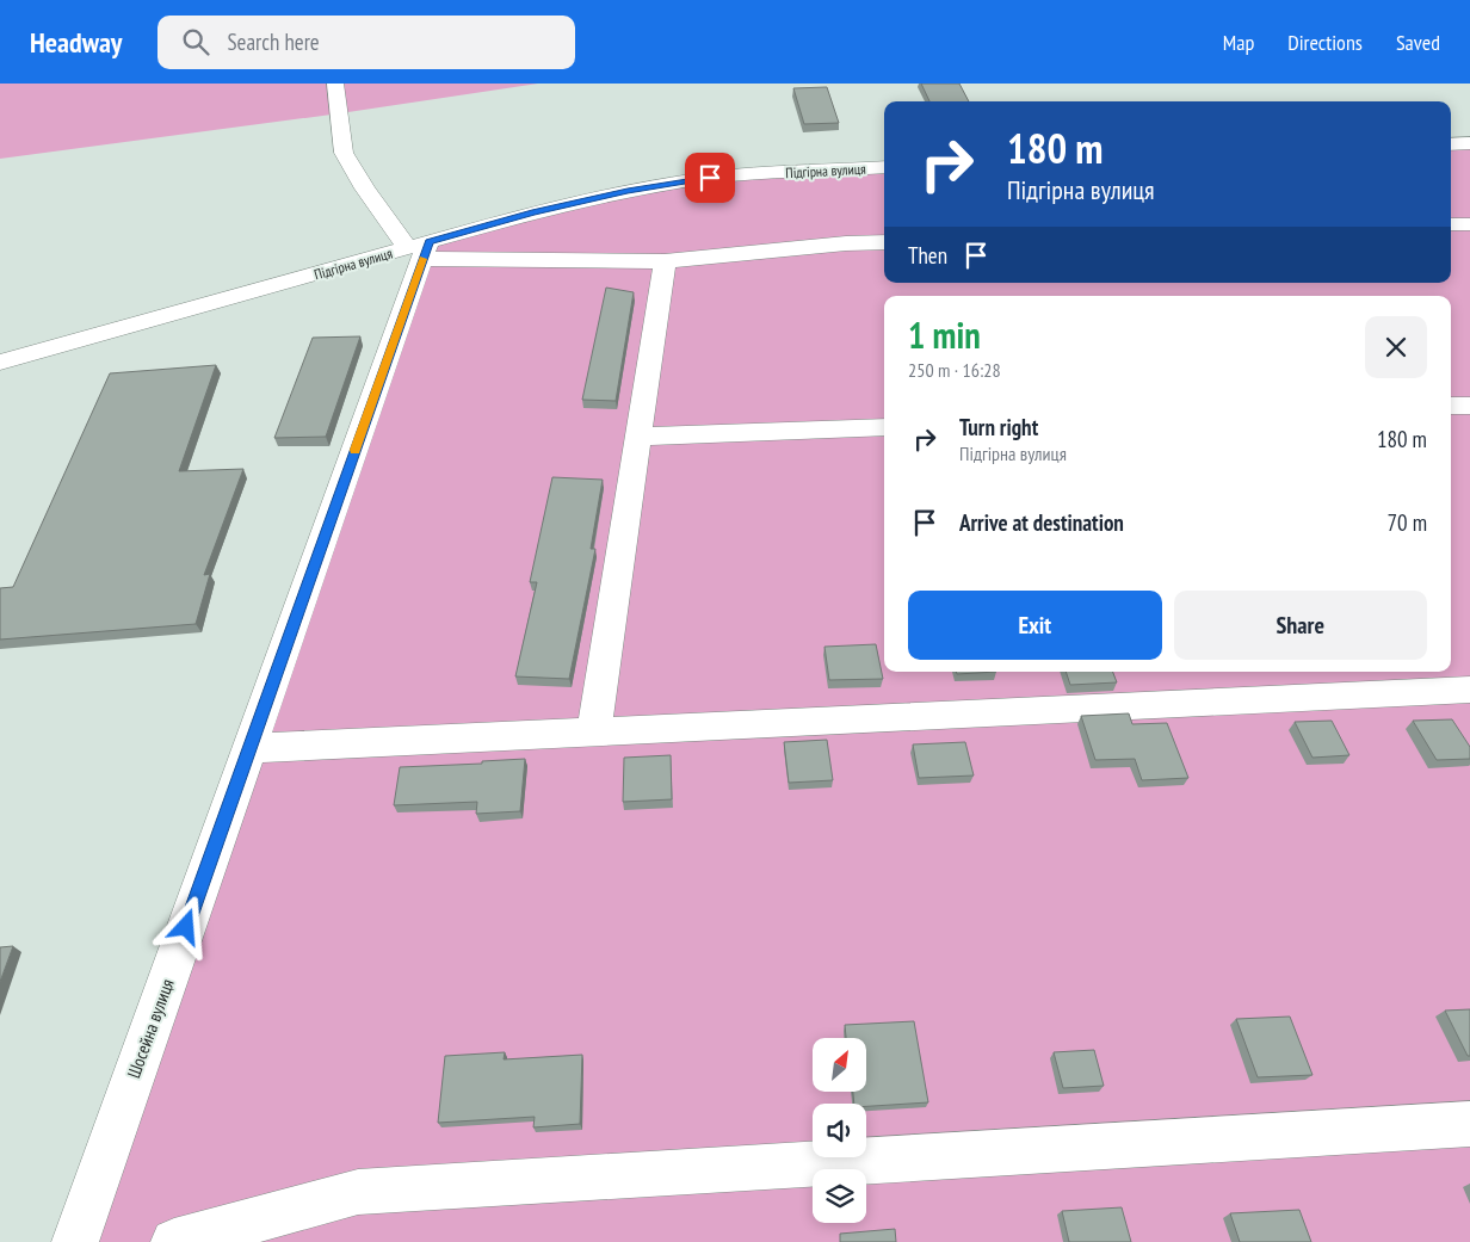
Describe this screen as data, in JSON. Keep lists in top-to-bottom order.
{
  "streets": {
    "street": ["Підгірна вулиця", "Шосейна вулиця"]
  },
  "crossings": [
    ["Підгірна вулиця", "Шосейна вулиця"]
  ],
  "north": "top right",
  "page": {
    "header": "Headway",
    "search": "Search here",
    "nav": ["Map", "Directions", "Saved"],
    "turn": ["180 m", "Підгірна вулиця"],
    "then": "Then",
    "heading": ["1 min", "250 m · 16:28"],
    "list": [
      {
        "name": "Turn right",
        "note": "Підгірна вулиця",
        "value": "180 m"
      },
      {
        "name": "Arrive at destination",
        "value": "70 m"
      }
    ],
    "buttons": ["Exit", "Share"]
  }
}
